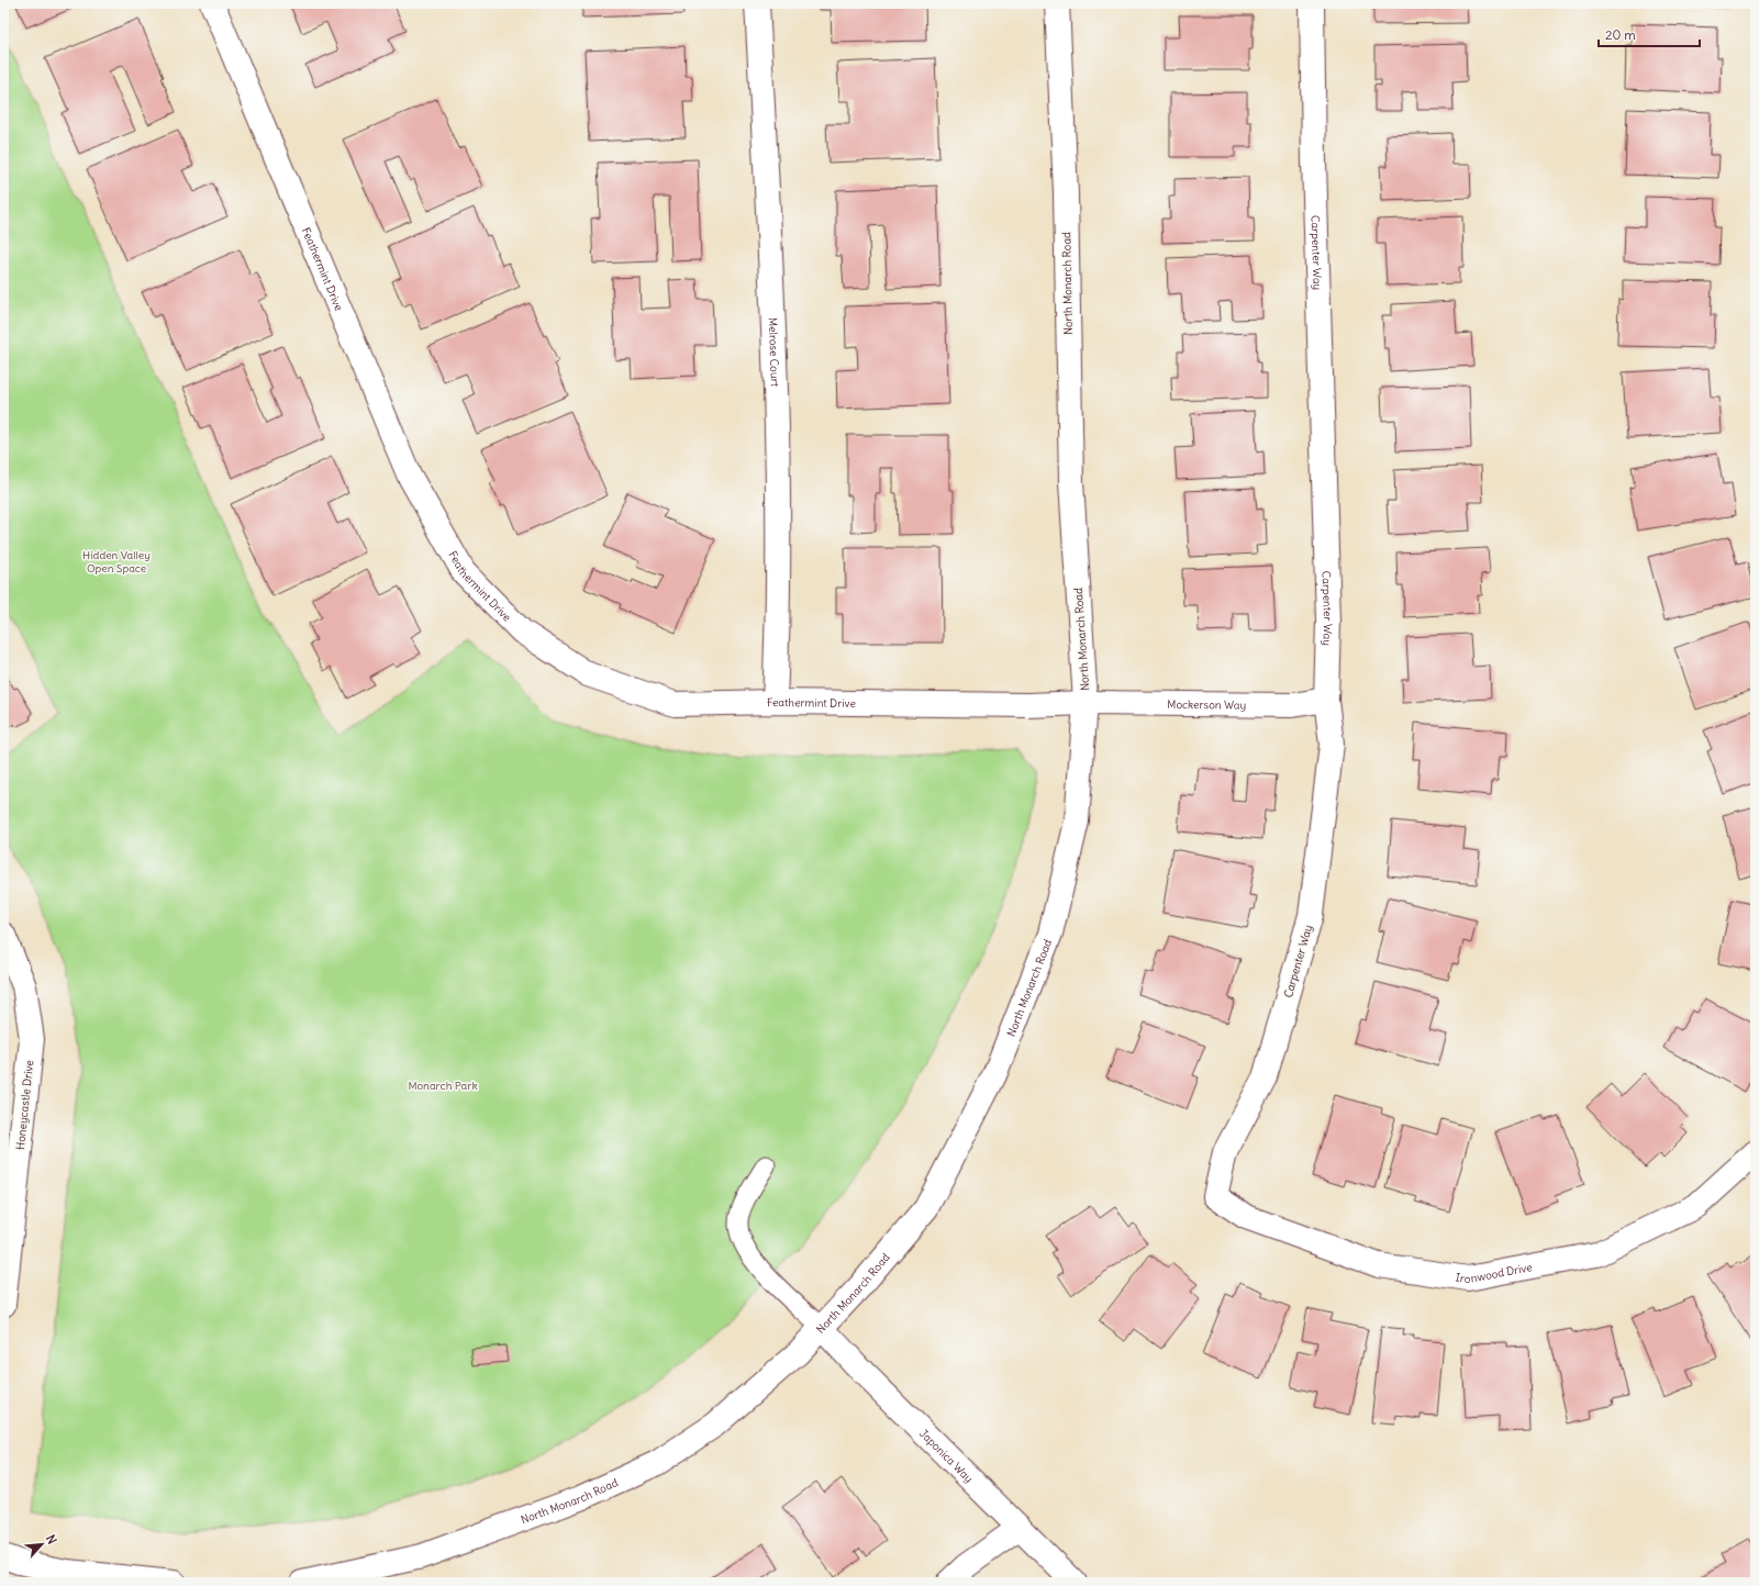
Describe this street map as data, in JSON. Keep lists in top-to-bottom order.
{
  "streets": {
    "street": [
      "Carpenter Way",
      "Feathermint Drive",
      "North Monarch Road",
      "Melrose Court",
      "Mockerson Way",
      "Honeycastle Drive",
      "Ironwood Drive",
      "Japonica Way"
    ]
  },
  "crossings": [
    ["Carpenter Way", "Mockerson Way"],
    ["Carpenter Way", "Ironwood Drive"],
    ["Feathermint Drive", "North Monarch Road"],
    ["Feathermint Drive", "Melrose Court"],
    ["Feathermint Drive", "Mockerson Way"],
    ["North Monarch Road", "Mockerson Way"],
    ["North Monarch Road", "Japonica Way"]
  ],
  "parks": ["Hidden Valley Open Space", "Monarch Park"],
  "scale_bar": "20 m",
  "north": "top right"
}
